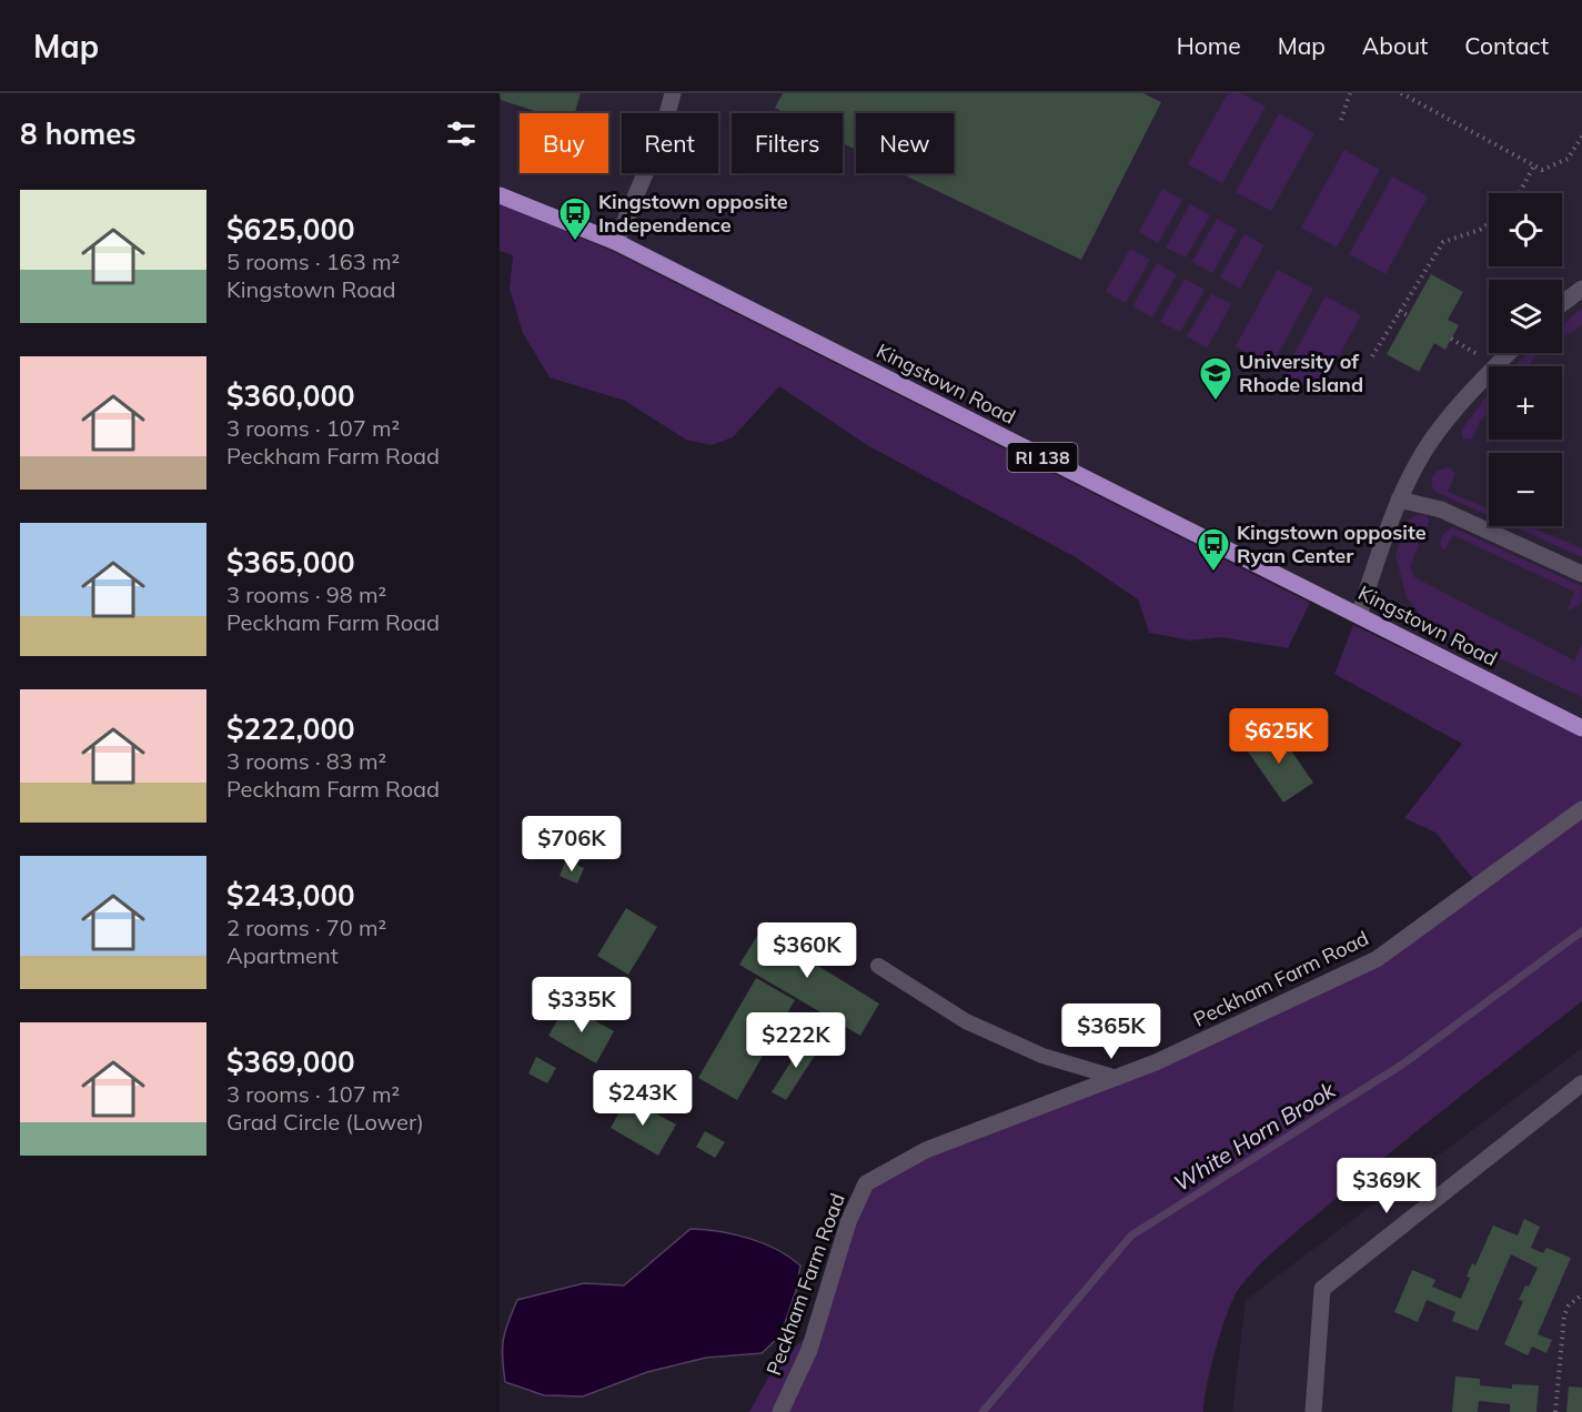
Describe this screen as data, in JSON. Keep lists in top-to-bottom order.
{
  "streets": {
    "main road": ["Kingstown Road", "RI 138"],
    "street": ["Peckham Farm Road"]
  },
  "water": ["White Horn Brook"],
  "places": {
    "bus stop": ["Kingstown opposite Independence", "Kingstown opposite Ryan Center"],
    "school or university": ["University of Rhode Island"]
  },
  "page": {
    "header": "Map",
    "nav": [
      "Home",
      "Map",
      "About",
      "Contact"
    ],
    "heading": "8 homes",
    "chip": [
      "Buy",
      "Rent",
      "Filters",
      "New"
    ],
    "list": [
      {
        "name": "$625,000",
        "note": "5 rooms · 163 m² · Kingstown Road"
      },
      {
        "name": "$360,000",
        "note": "3 rooms · 107 m² · Peckham Farm Road"
      },
      {
        "name": "$365,000",
        "note": "3 rooms · 98 m² · Peckham Farm Road"
      },
      {
        "name": "$222,000",
        "note": "3 rooms · 83 m² · Peckham Farm Road"
      },
      {
        "name": "$243,000",
        "note": "2 rooms · 70 m² · Apartment"
      },
      {
        "name": "$369,000",
        "note": "3 rooms · 107 m² · Grad Circle (Lower)"
      }
    ],
    "map_buttons": ["+", "−"],
    "price": [
      "$625K",
      "$706K",
      "$360K",
      "$335K",
      "$365K",
      "$222K",
      "$243K",
      "$369K"
    ]
  }
}
